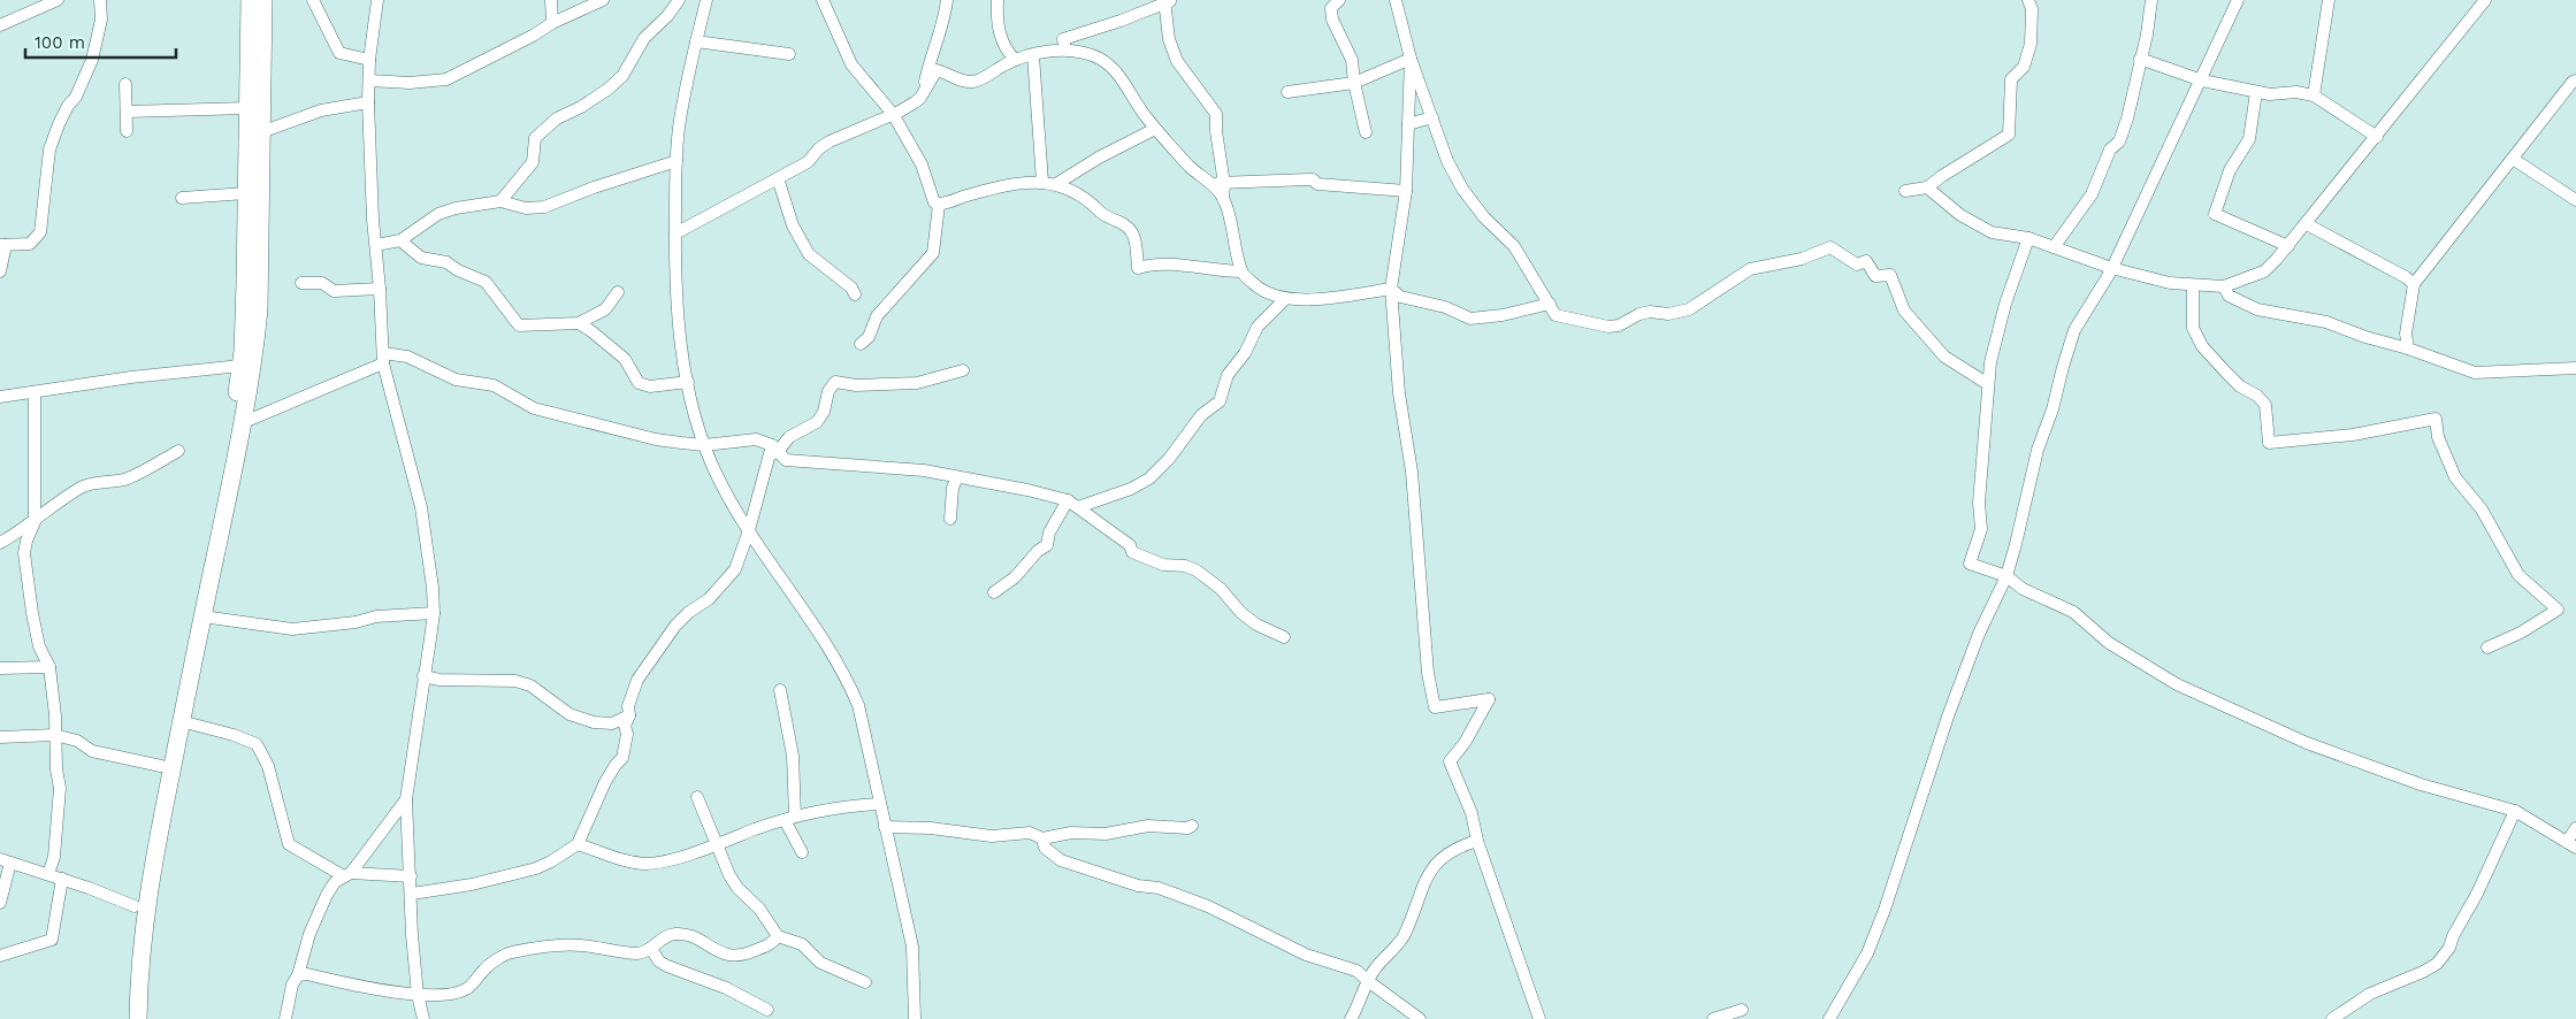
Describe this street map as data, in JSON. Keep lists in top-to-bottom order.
{
  "scale_bar": "100 m"
}
